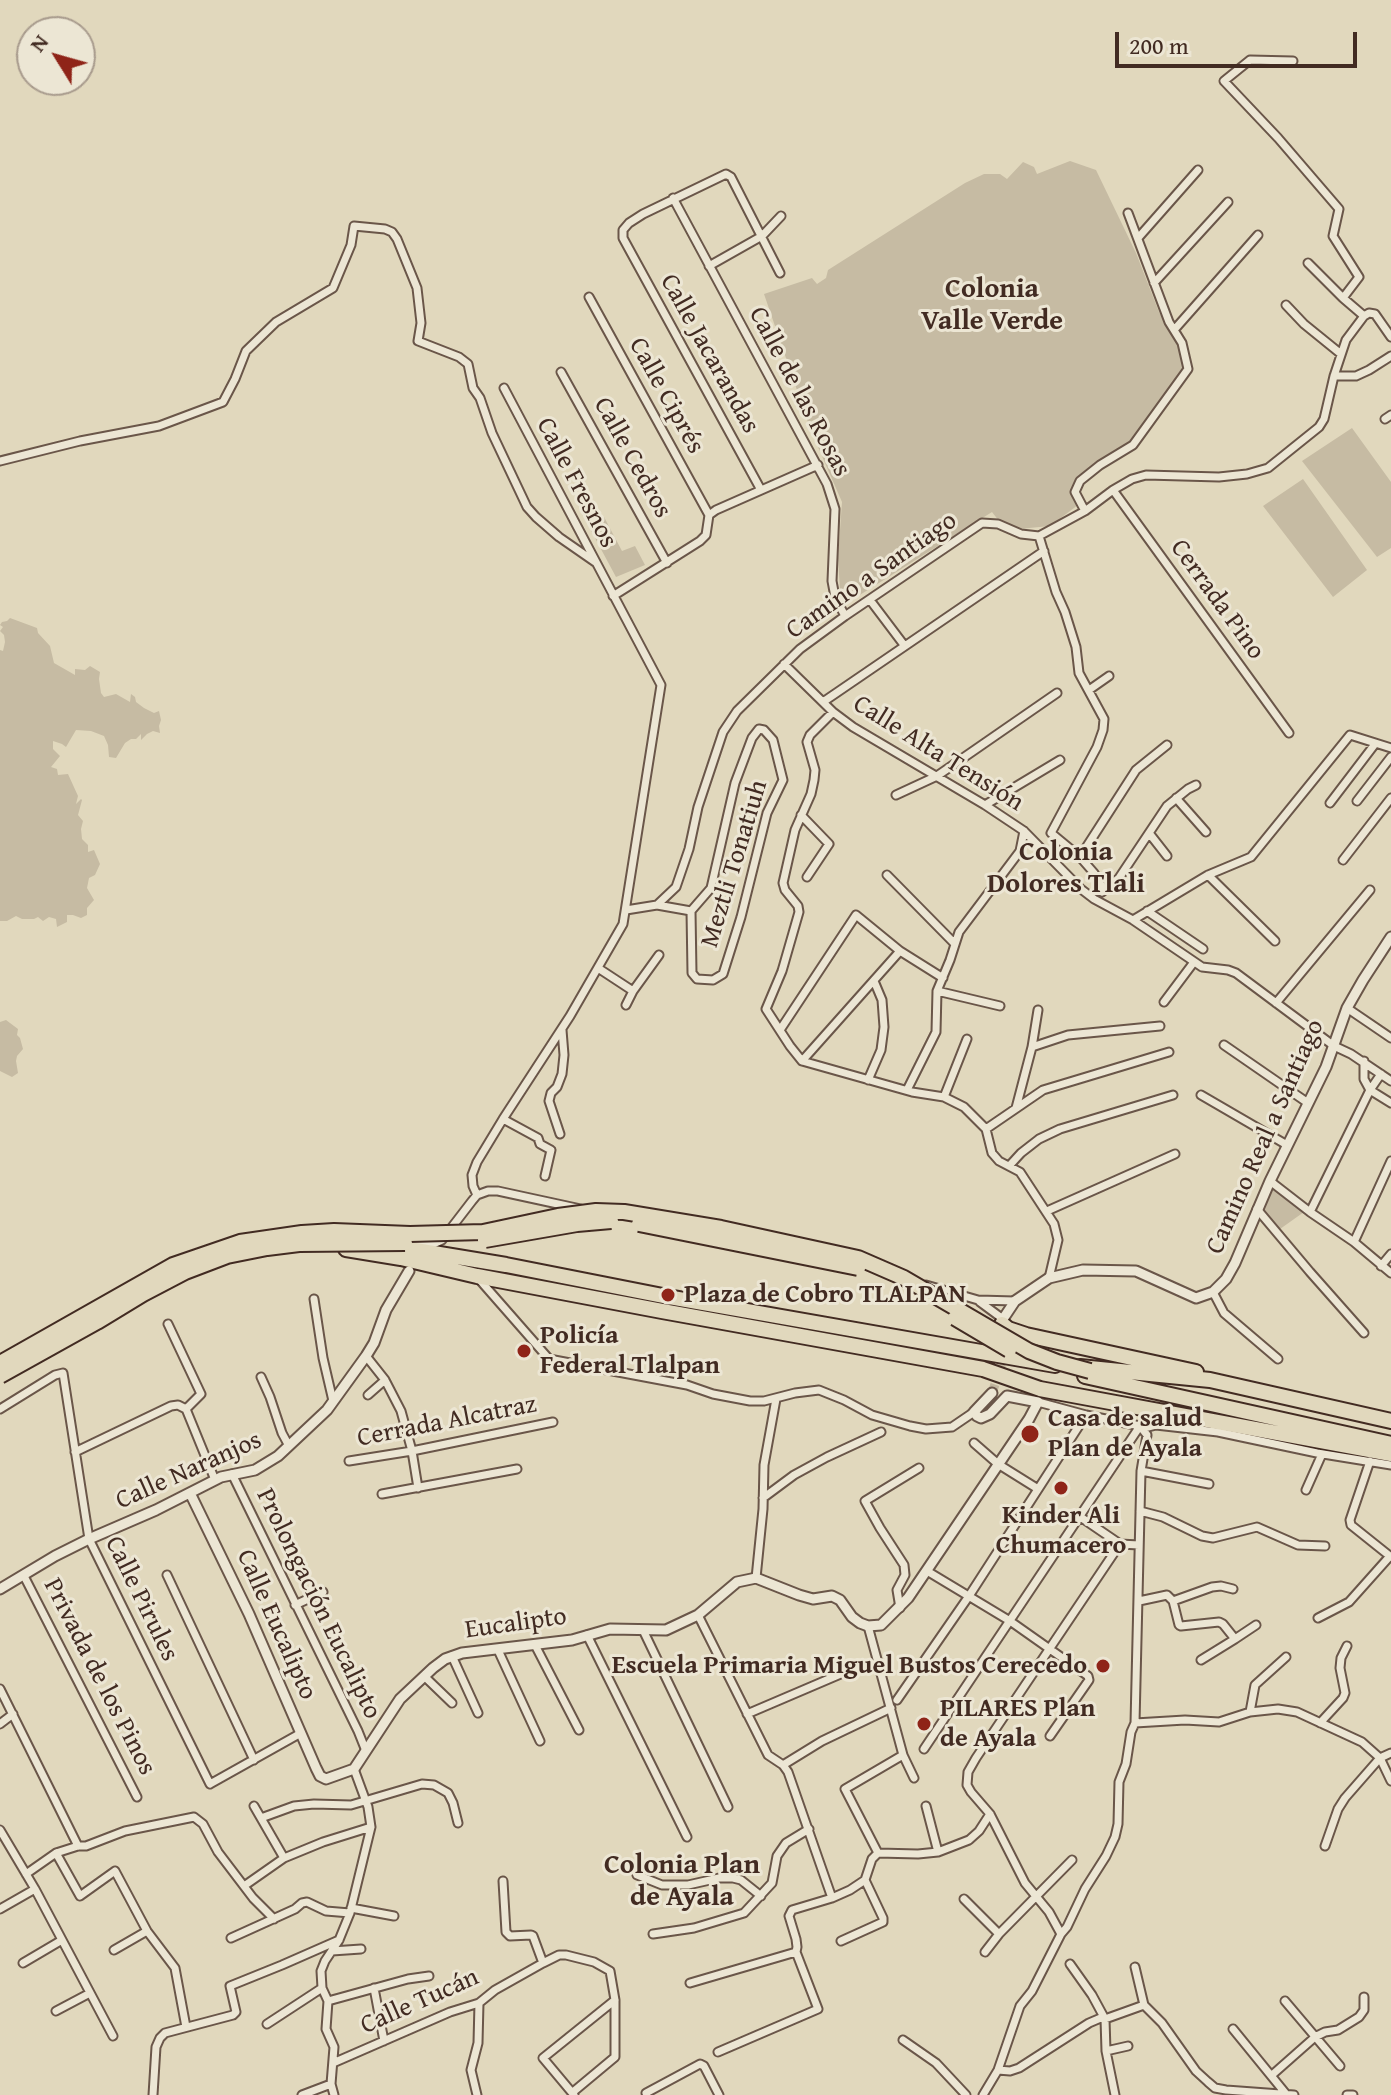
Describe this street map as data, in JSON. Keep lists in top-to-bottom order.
{
  "streets": {
    "street": [
      "Calle Jacarandas",
      "Calle de las Rosas",
      "Calle Ciprés",
      "Calle Cedros",
      "Calle Fresnos",
      "Camino a Santiago",
      "Cerrada Pino",
      "Calle Alta Tensión",
      "Meztli Tonatiuh",
      "Camino Real a Santiago",
      "Cerrada Alcatraz",
      "Calle Naranjos",
      "Calle Pirules",
      "Prolongación Eucalipto",
      "Eucalipto",
      "Calle Eucalipto",
      "Privada de los Pinos",
      "Calle Tucán"
    ]
  },
  "crossings": [
    ["Calle Jacarandas", "Calle de las Rosas"],
    ["Calle de las Rosas", "Camino a Santiago"],
    ["Camino a Santiago", "Calle Alta Tensión"],
    ["Camino a Santiago", "Meztli Tonatiuh"],
    ["Calle Alta Tensión", "Camino Real a Santiago"],
    ["Calle Naranjos", "Calle Pirules"],
    ["Calle Naranjos", "Prolongación Eucalipto"],
    ["Calle Naranjos", "Calle Eucalipto"],
    ["Calle Naranjos", "Privada de los Pinos"],
    ["Prolongación Eucalipto", "Eucalipto"],
    ["Eucalipto", "Calle Eucalipto"]
  ],
  "districts": ["Colonia Valle Verde", "Colonia Dolores Tlali", "Colonia Plan de Ayala"],
  "places": [
    "Plaza de Cobro TLALPAN",
    "Policía Federal Tlalpan",
    "Casa de salud Plan de Ayala",
    "Kinder Ali Chumacero",
    "Escuela Primaria Miguel Bustos Cerecedo",
    "PILARES Plan de Ayala"
  ],
  "scale_bar": "200 m",
  "north": "top left"
}
